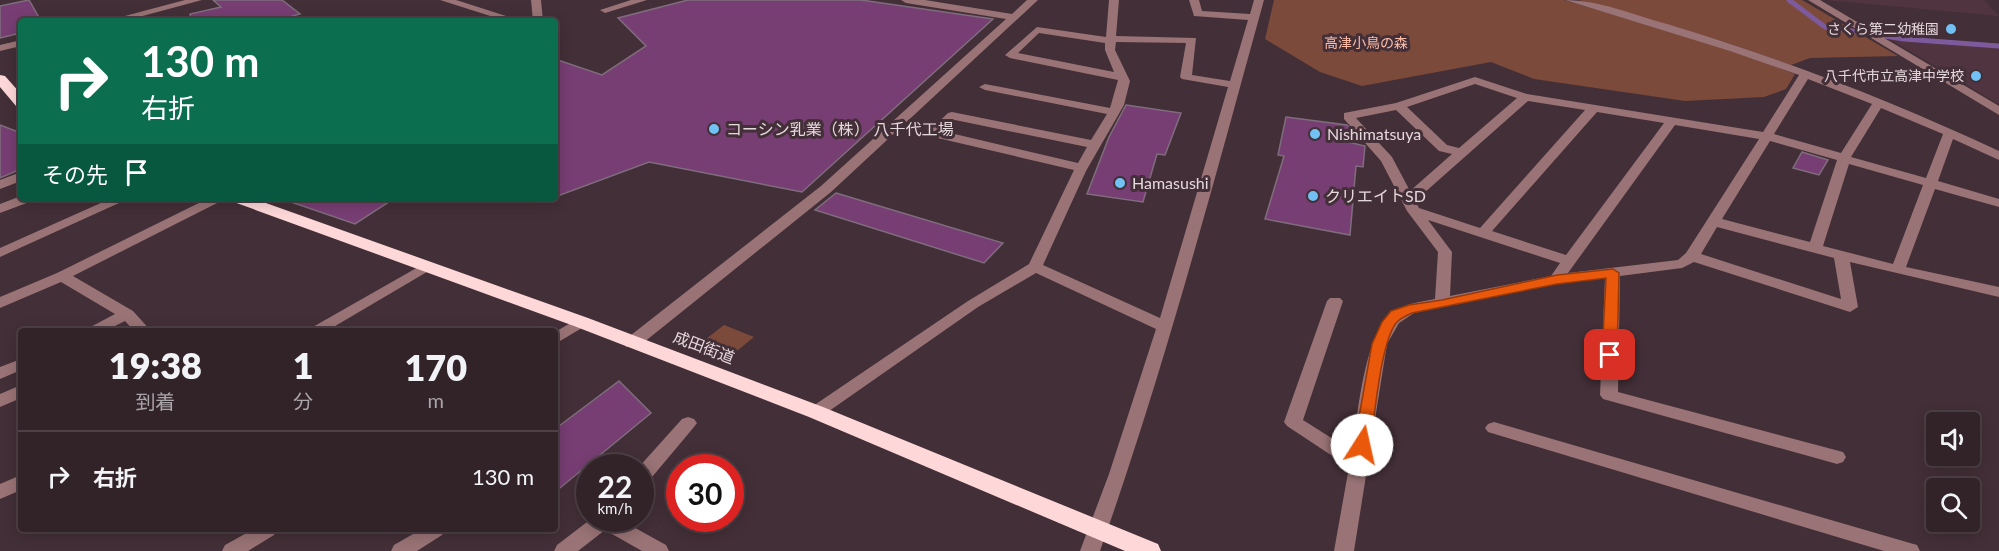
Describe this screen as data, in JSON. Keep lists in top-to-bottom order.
{
  "streets": {
    "highway": ["成田街道"]
  },
  "parks": ["高津小鳥の森"],
  "places": [
    "さくら第二幼稚園",
    "八千代市立高津中学校",
    "コーシン乳業（株） 八千代工場",
    "Nishimatsuya",
    "Hamasushi",
    "クリエイトSD"
  ],
  "page": {
    "turn": ["130 m", "右折"],
    "then": "その先",
    "eta": [
      "19:38",
      "到着",
      "1",
      "分",
      "170",
      "m"
    ],
    "list": [
      {
        "name": "右折",
        "value": "130 m"
      }
    ],
    "speed": "22 km/h",
    "limit": "30"
  }
}
